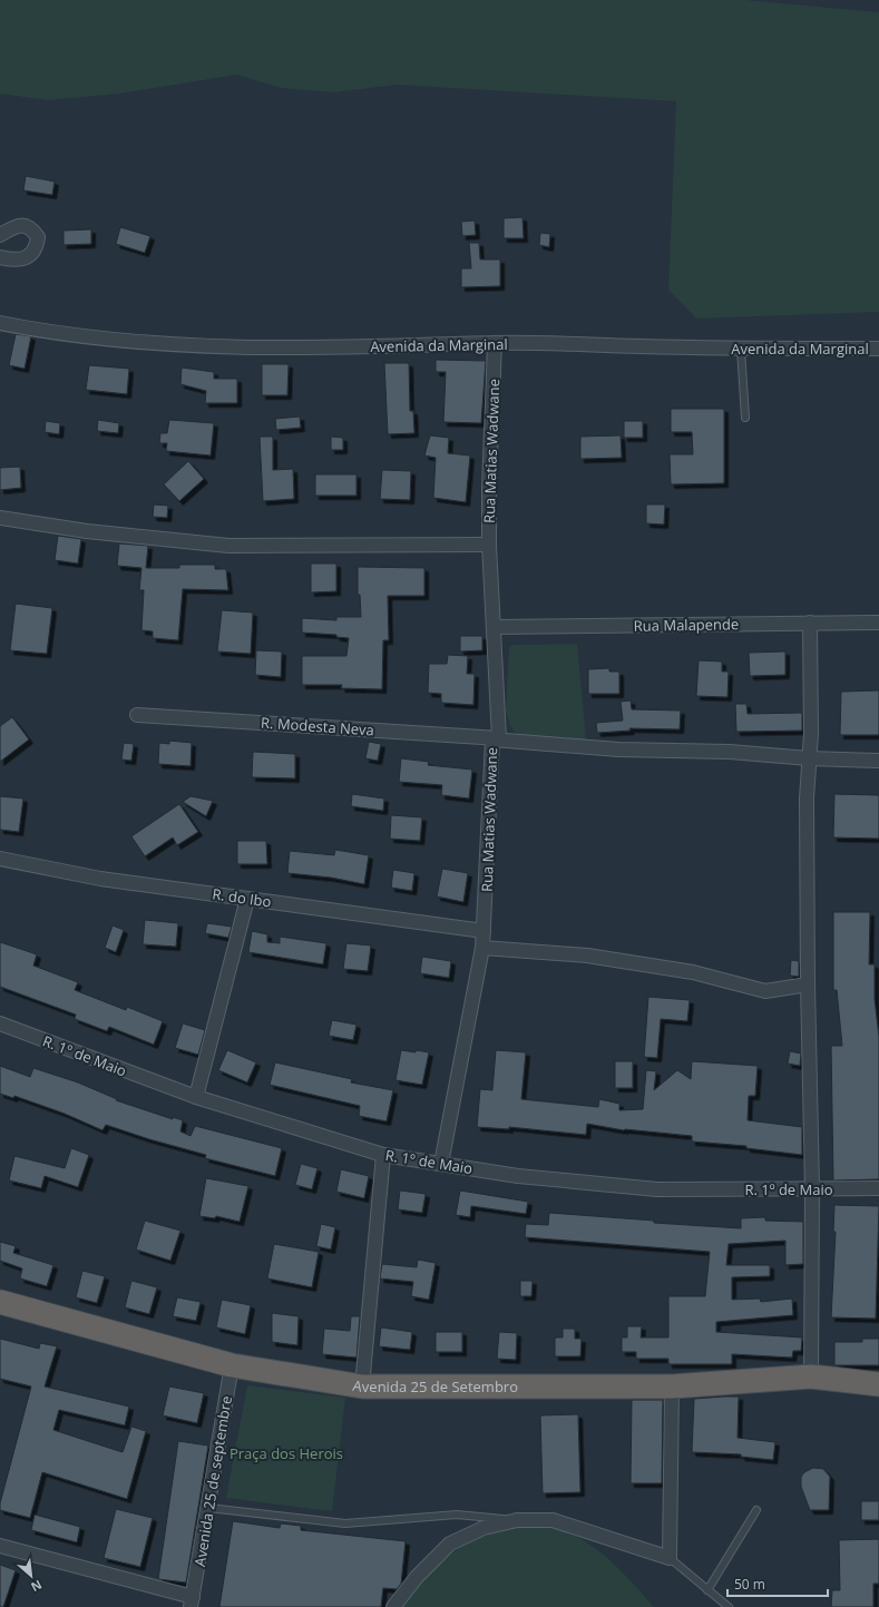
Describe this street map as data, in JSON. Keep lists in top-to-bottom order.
{
  "streets": {
    "highway": ["Avenida 25 de Setembro"],
    "street": [
      "Avenida da Marginal",
      "Rua Matias Wadwane",
      "Rua Malapende",
      "R. Modesta Neva",
      "R. do Ibo",
      "R. 1º de Maio",
      "Avenida 25 de septembre"
    ]
  },
  "crossings": [
    ["Avenida da Marginal", "Rua Matias Wadwane"],
    ["Rua Matias Wadwane", "Rua Malapende"],
    ["Rua Matias Wadwane", "R. Modesta Neva"],
    ["Rua Matias Wadwane", "R. do Ibo"],
    ["Rua Matias Wadwane", "R. 1º de Maio"],
    ["Avenida 25 de Setembro", "Avenida 25 de septembre"]
  ],
  "parks": ["Praça dos Herois"],
  "scale_bar": "50 m",
  "north": "bottom right"
}
